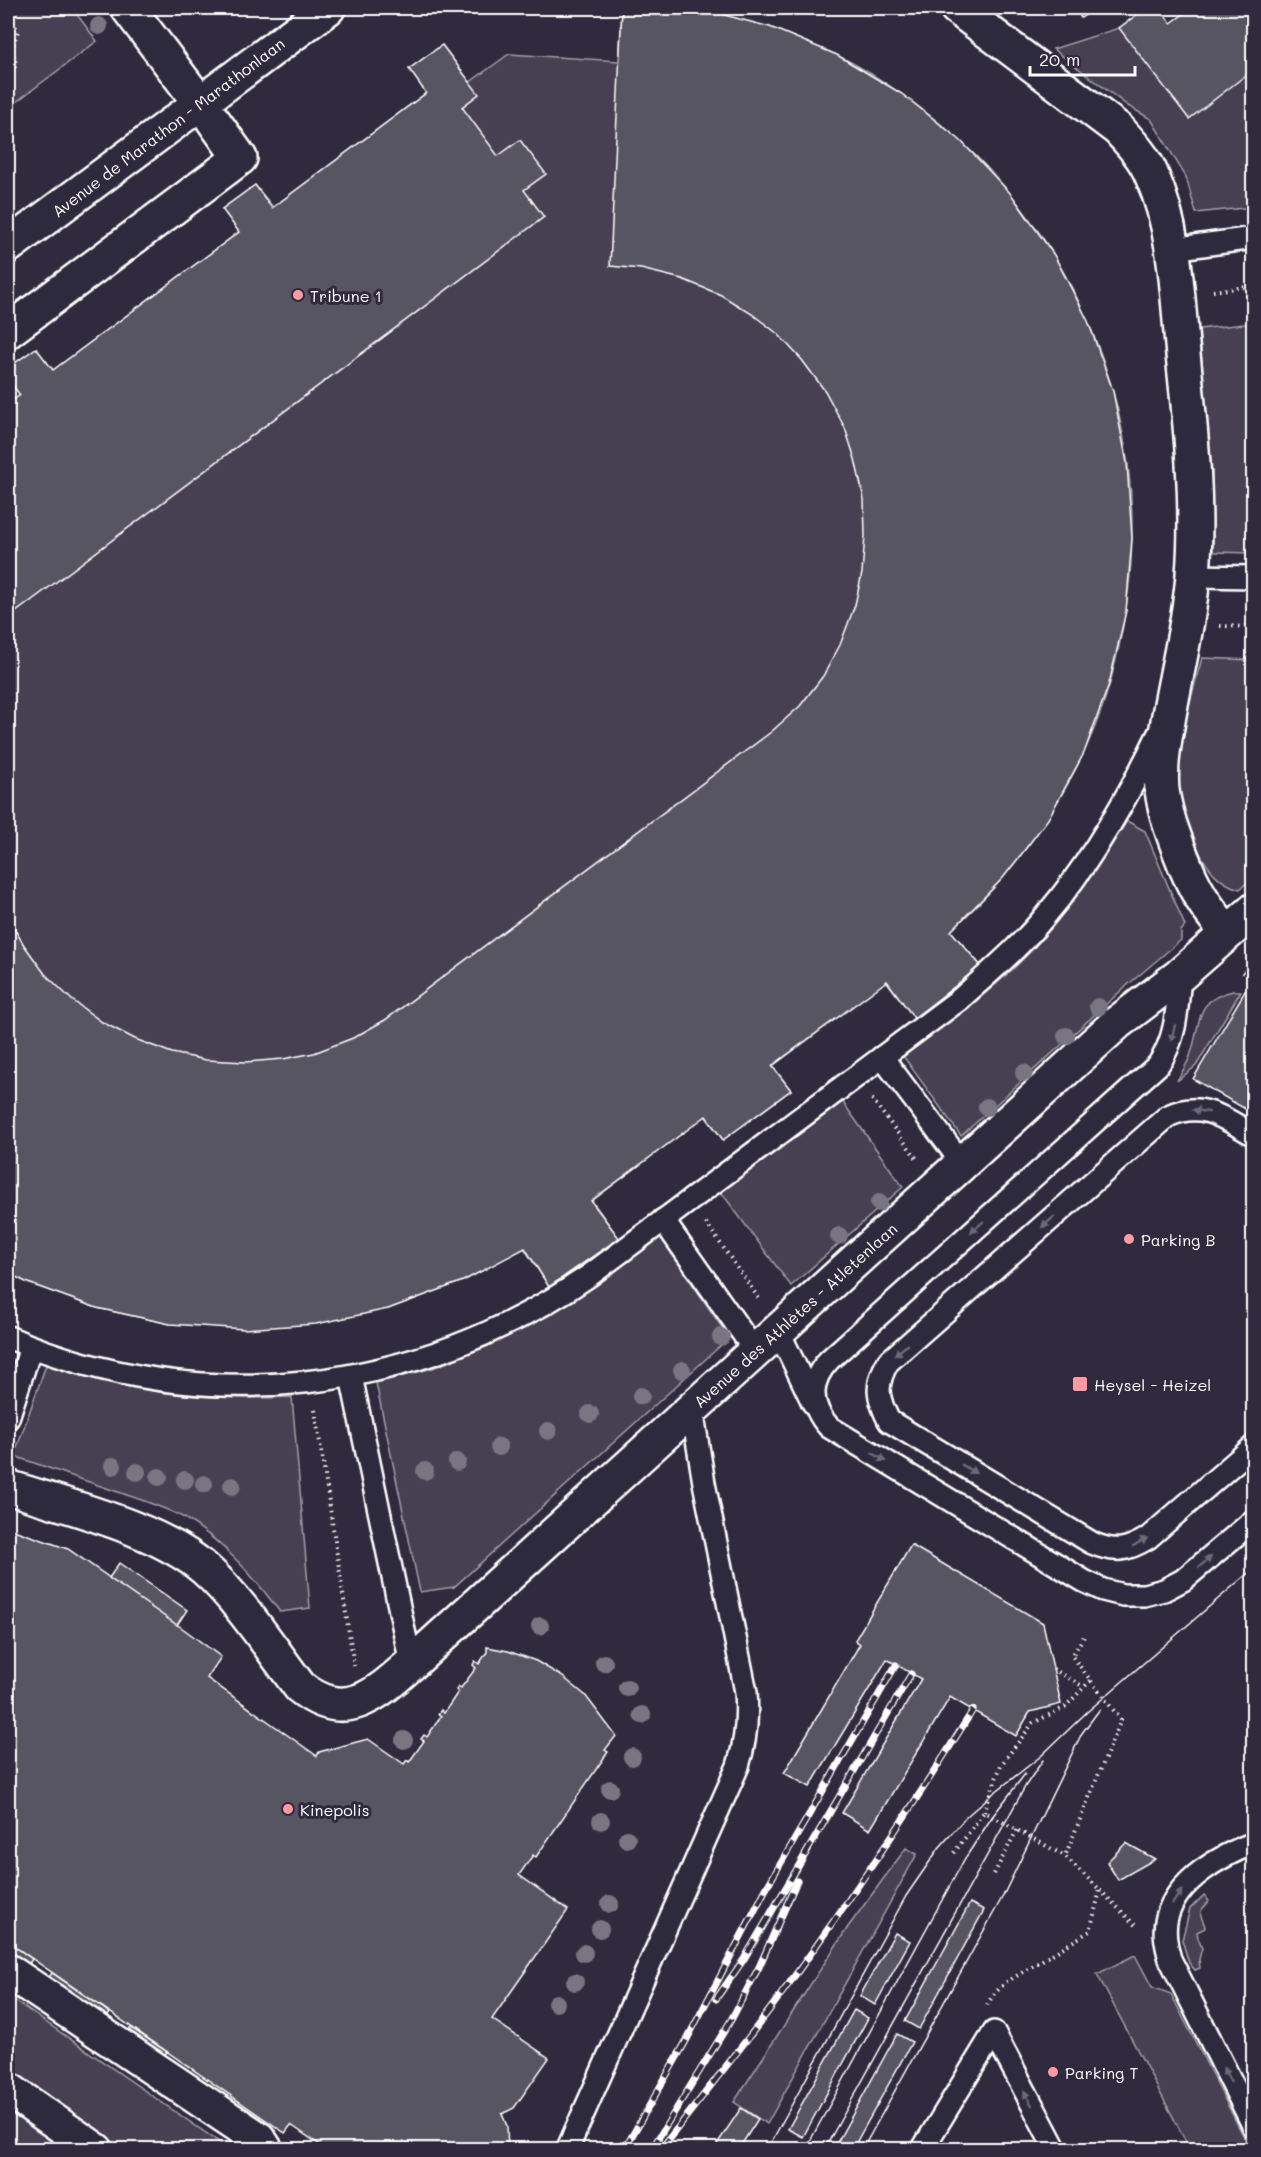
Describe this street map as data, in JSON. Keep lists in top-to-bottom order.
{
  "streets": {
    "street": ["Avenue de Marathon - Marathonlaan", "Avenue des Athlètes - Atletenlaan"]
  },
  "places": {
    "other": [
      "Tribune 1",
      "Parking B",
      "Kinepolis",
      "Parking T"
    ],
    "transit": ["Heysel - Heizel"]
  },
  "scale_bar": "20 m"
}
